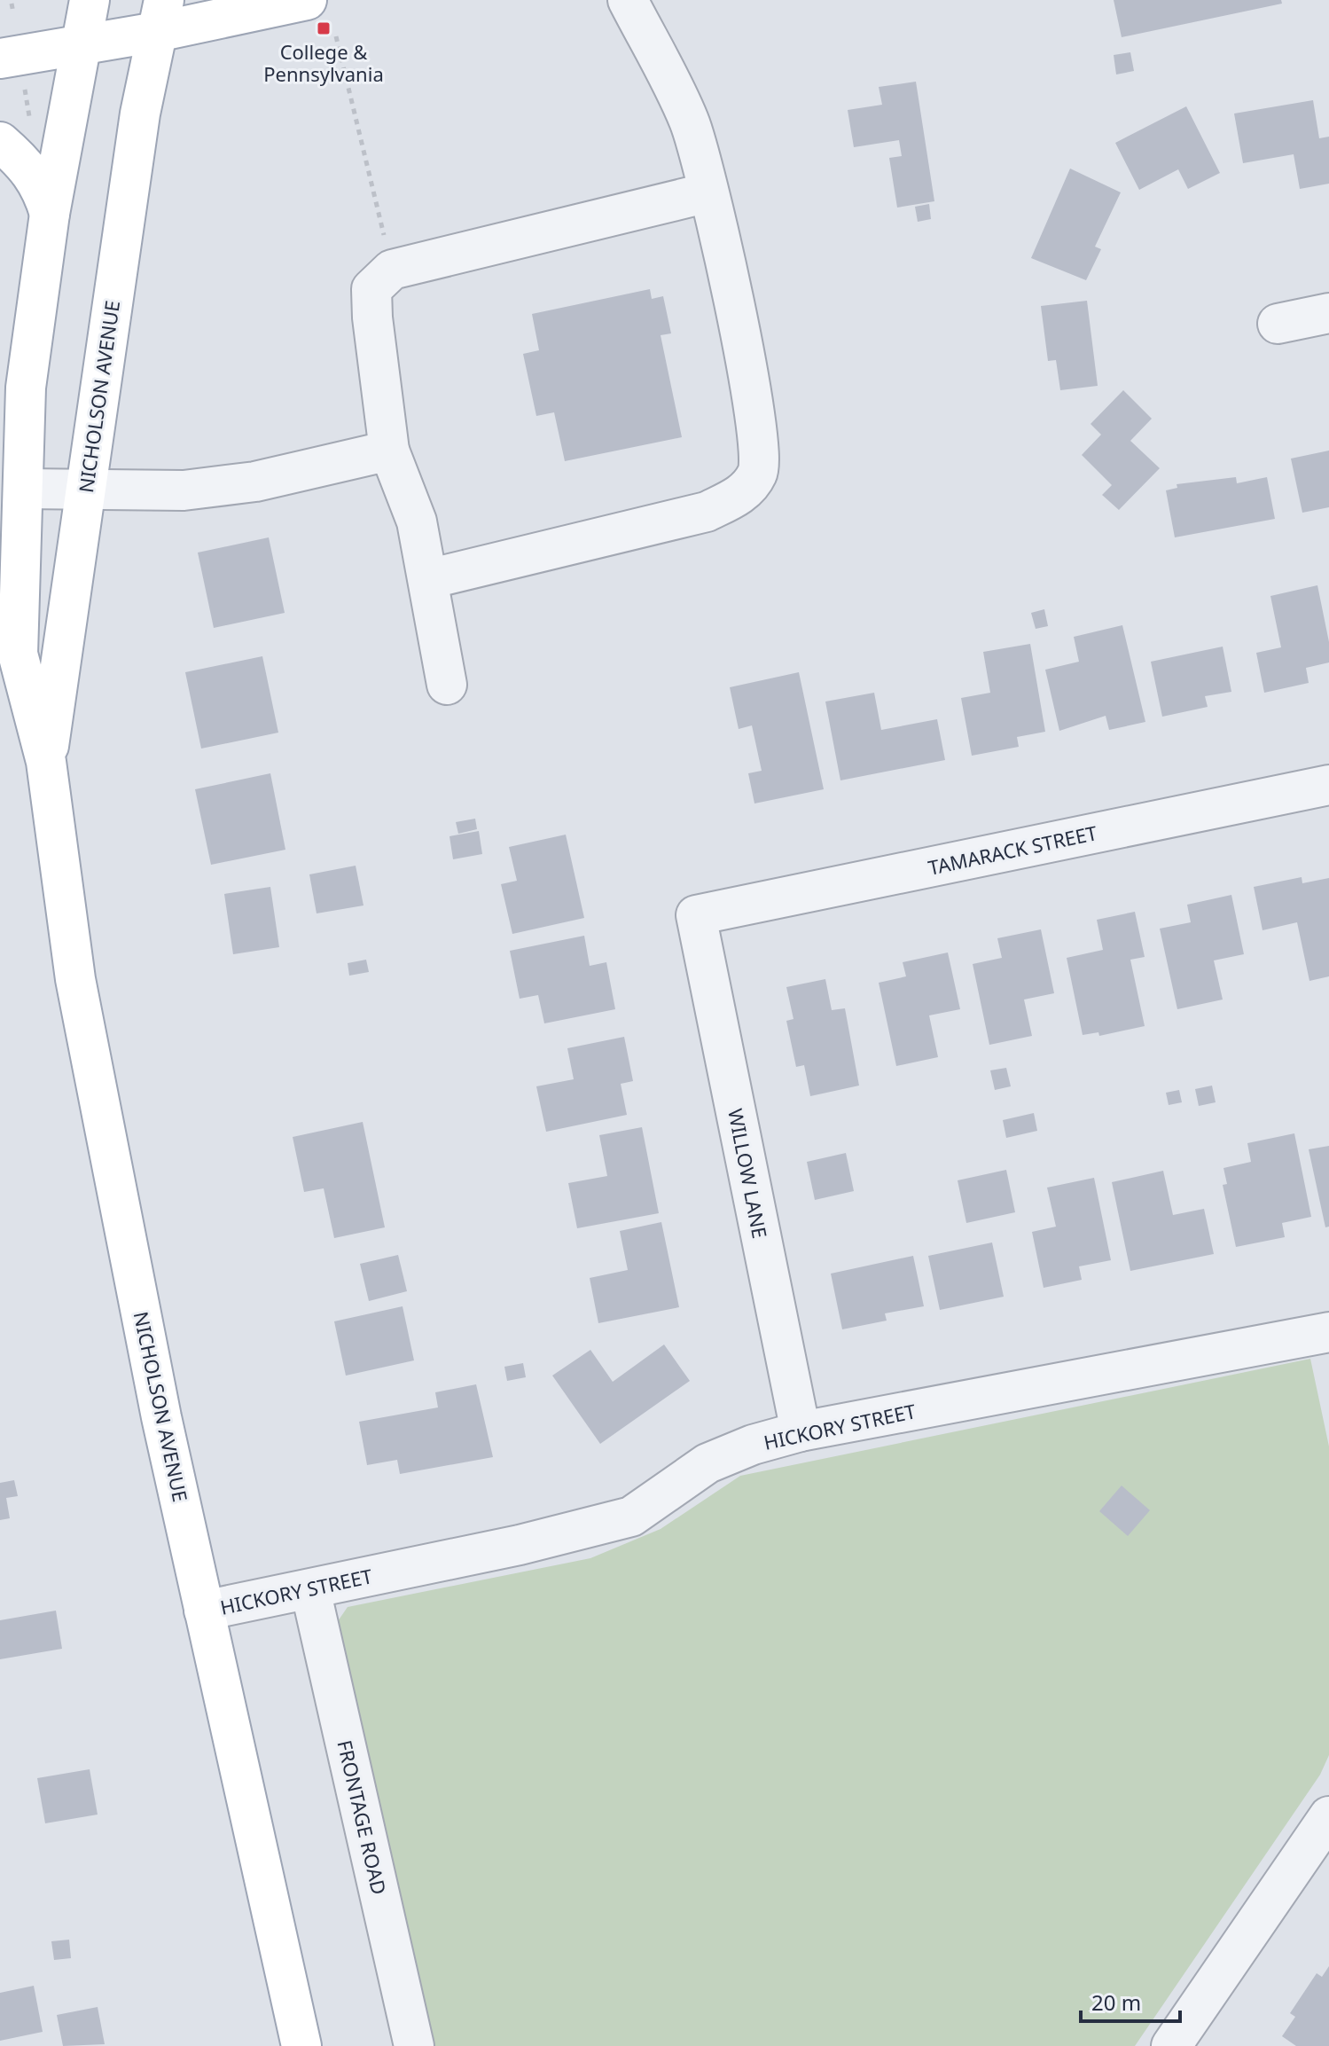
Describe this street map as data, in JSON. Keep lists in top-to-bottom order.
{
  "streets": {
    "main road": ["NICHOLSON AVENUE"],
    "street": [
      "TAMARACK STREET",
      "WILLOW LANE",
      "HICKORY STREET",
      "FRONTAGE ROAD"
    ]
  },
  "crossings": [
    ["NICHOLSON AVENUE", "HICKORY STREET"],
    ["TAMARACK STREET", "WILLOW LANE"],
    ["WILLOW LANE", "HICKORY STREET"],
    ["HICKORY STREET", "FRONTAGE ROAD"]
  ],
  "places": {
    "transit": ["College & Pennsylvania"]
  },
  "scale_bar": "20 m"
}
